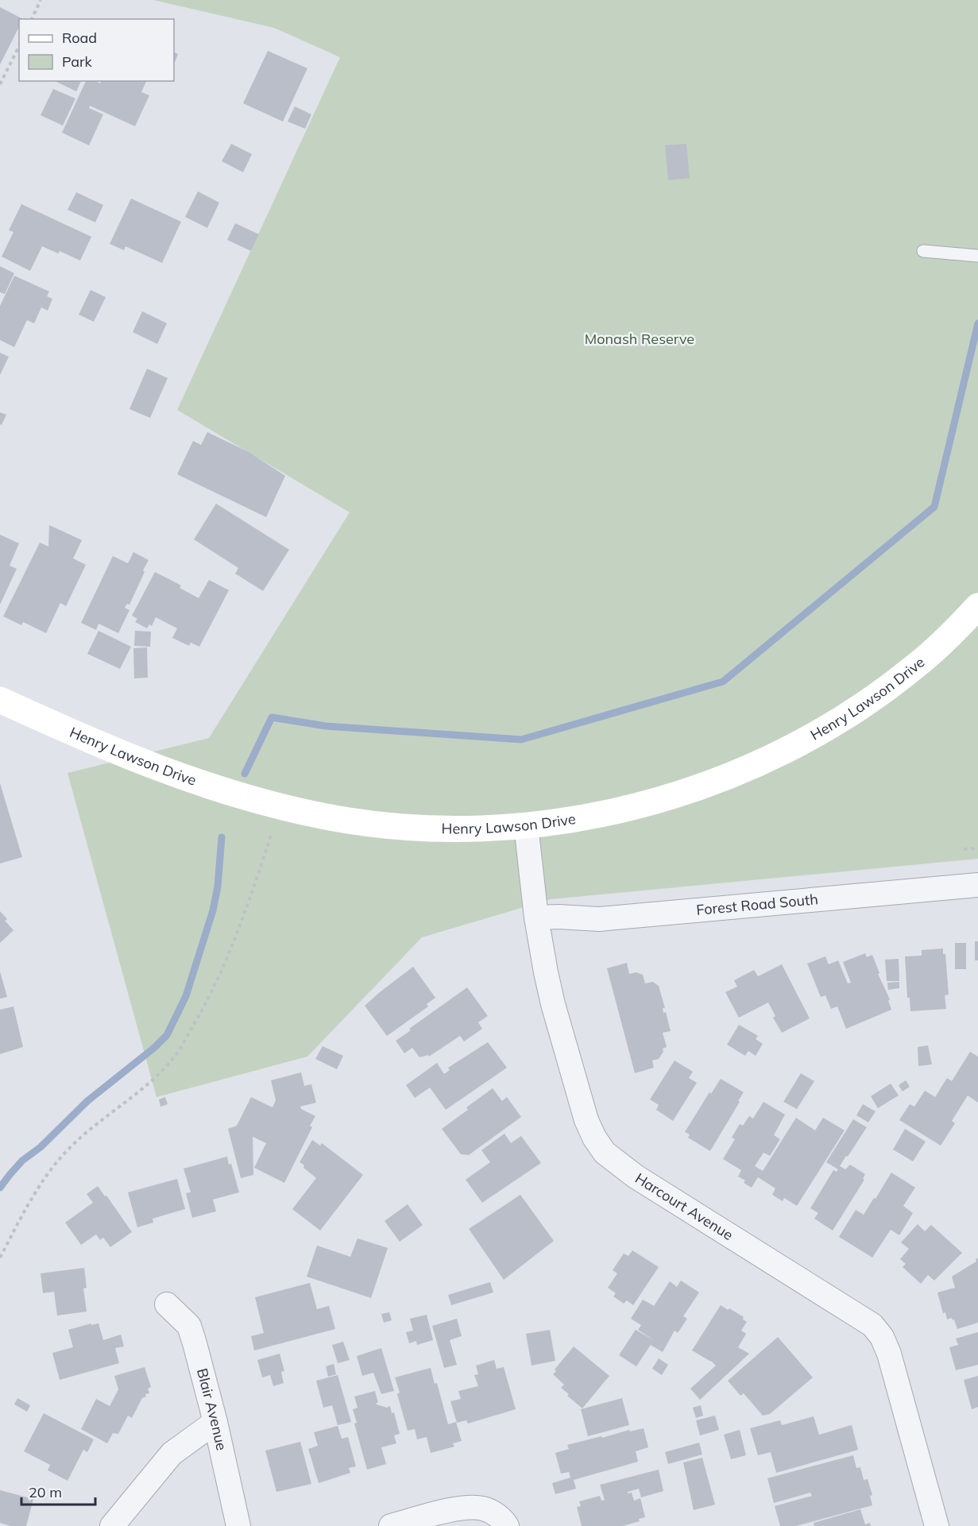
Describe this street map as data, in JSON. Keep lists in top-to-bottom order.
{
  "streets": {
    "main road": ["Henry Lawson Drive"],
    "street": ["Forest Road South", "Harcourt Avenue", "Blair Avenue"]
  },
  "crossings": [
    ["Henry Lawson Drive", "Harcourt Avenue"],
    ["Forest Road South", "Harcourt Avenue"]
  ],
  "parks": ["Monash Reserve"],
  "legend": ["Road", "Park"],
  "scale_bar": "20 m"
}
